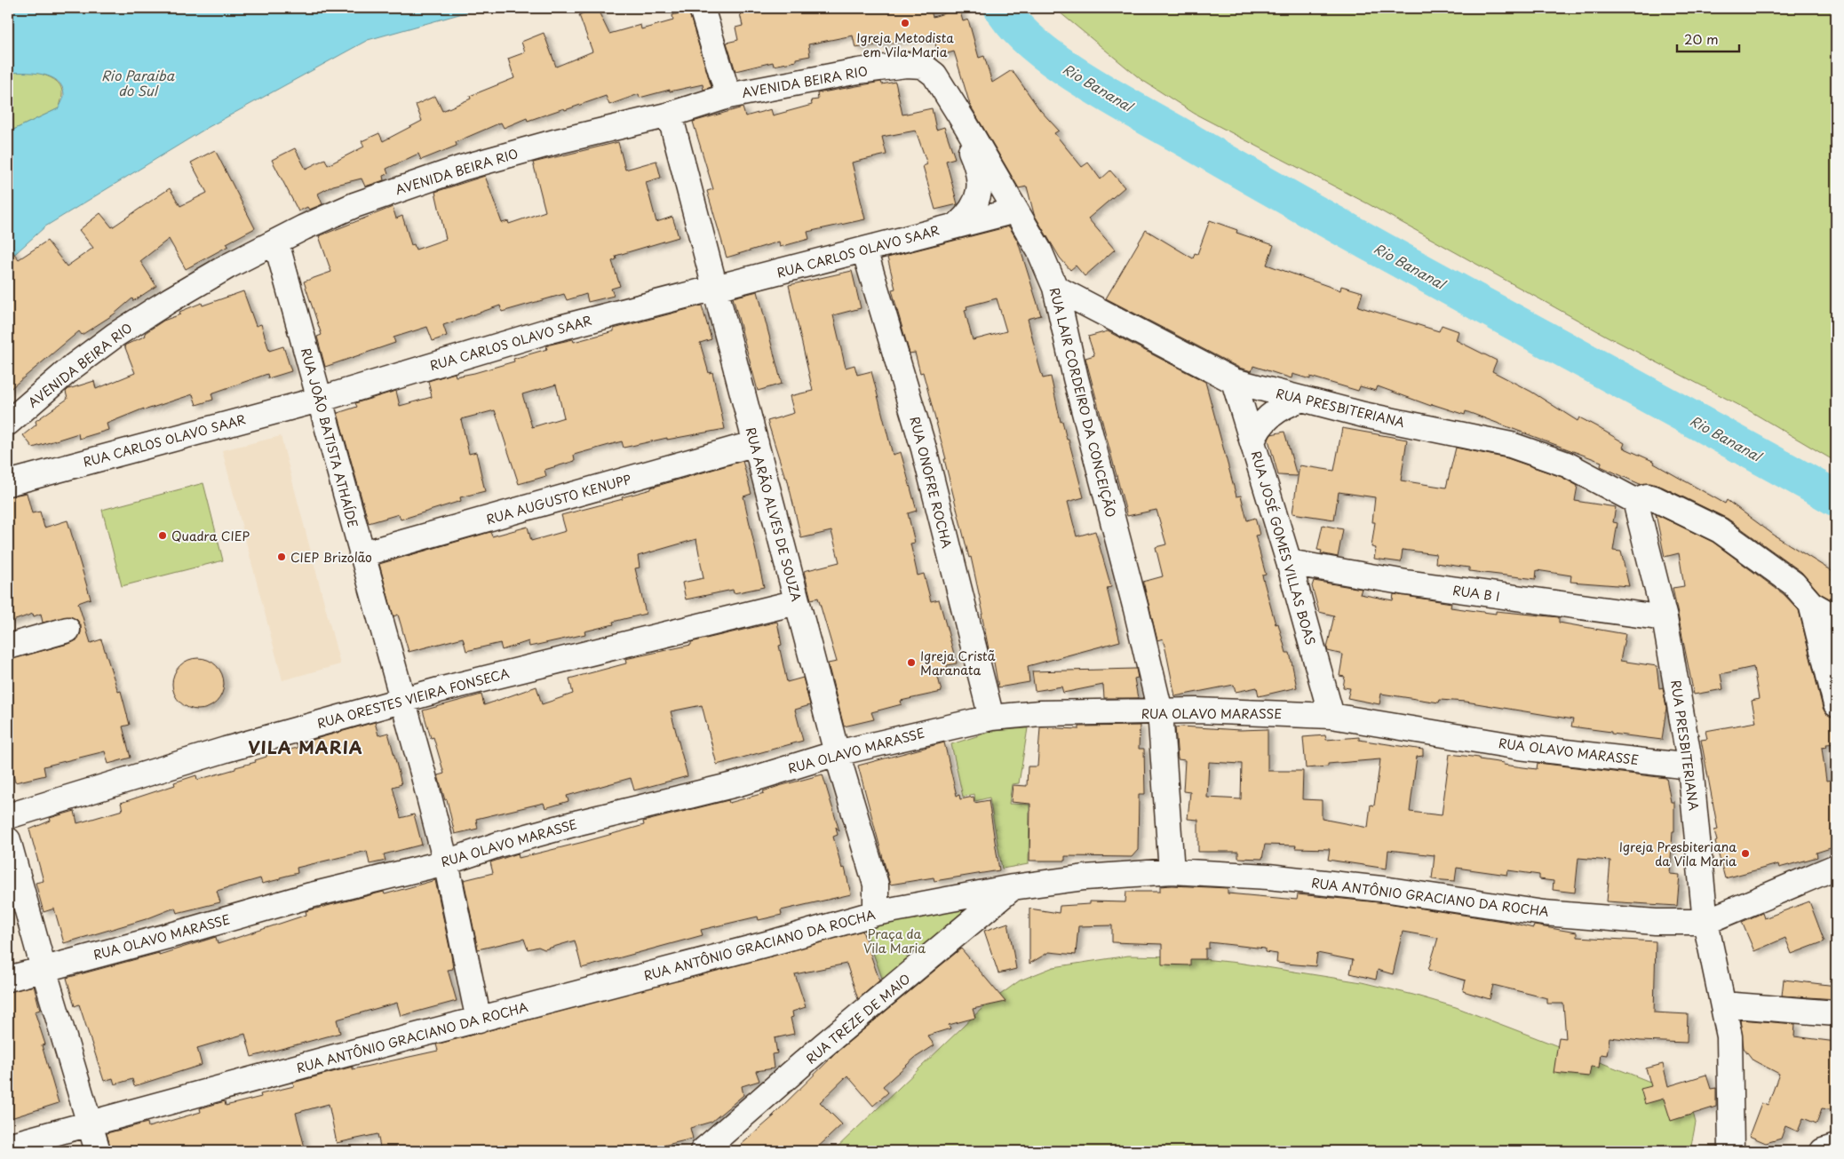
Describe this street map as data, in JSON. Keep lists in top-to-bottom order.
{
  "streets": {
    "street": [
      "AVENIDA BEIRA RIO",
      "RUA CARLOS OLAVO SAAR",
      "RUA LAIR CORDEIRO DA CONCEIÇÃO",
      "RUA PRESBITERIANA",
      "RUA JOÃO BATISTA ATHAÍDE",
      "RUA ONOFRE ROCHA",
      "RUA AUGUSTO KENUPP",
      "RUA ARÃO ALVES DE SOUZA",
      "RUA JOSÉ GOMES VILLAS BOAS",
      "RUA B I",
      "RUA ORESTES VIEIRA FONSECA",
      "RUA OLAVO MARASSE",
      "RUA ANTÔNIO GRACIANO DA ROCHA",
      "RUA TREZE DE MAIO"
    ]
  },
  "crossings": [
    ["AVENIDA BEIRA RIO", "RUA LAIR CORDEIRO DA CONCEIÇÃO"],
    ["AVENIDA BEIRA RIO", "RUA JOÃO BATISTA ATHAÍDE"],
    ["AVENIDA BEIRA RIO", "RUA ARÃO ALVES DE SOUZA"],
    ["RUA CARLOS OLAVO SAAR", "RUA LAIR CORDEIRO DA CONCEIÇÃO"],
    ["RUA CARLOS OLAVO SAAR", "RUA JOÃO BATISTA ATHAÍDE"],
    ["RUA CARLOS OLAVO SAAR", "RUA ONOFRE ROCHA"],
    ["RUA CARLOS OLAVO SAAR", "RUA ARÃO ALVES DE SOUZA"],
    ["RUA LAIR CORDEIRO DA CONCEIÇÃO", "RUA PRESBITERIANA"],
    ["RUA LAIR CORDEIRO DA CONCEIÇÃO", "RUA OLAVO MARASSE"],
    ["RUA LAIR CORDEIRO DA CONCEIÇÃO", "RUA ANTÔNIO GRACIANO DA ROCHA"],
    ["RUA PRESBITERIANA", "RUA JOSÉ GOMES VILLAS BOAS"],
    ["RUA PRESBITERIANA", "RUA B I"],
    ["RUA PRESBITERIANA", "RUA OLAVO MARASSE"],
    ["RUA PRESBITERIANA", "RUA ANTÔNIO GRACIANO DA ROCHA"],
    ["RUA JOÃO BATISTA ATHAÍDE", "RUA AUGUSTO KENUPP"],
    ["RUA JOÃO BATISTA ATHAÍDE", "RUA ORESTES VIEIRA FONSECA"],
    ["RUA JOÃO BATISTA ATHAÍDE", "RUA OLAVO MARASSE"],
    ["RUA JOÃO BATISTA ATHAÍDE", "RUA ANTÔNIO GRACIANO DA ROCHA"],
    ["RUA ONOFRE ROCHA", "RUA OLAVO MARASSE"],
    ["RUA AUGUSTO KENUPP", "RUA ARÃO ALVES DE SOUZA"],
    ["RUA ARÃO ALVES DE SOUZA", "RUA ORESTES VIEIRA FONSECA"],
    ["RUA ARÃO ALVES DE SOUZA", "RUA OLAVO MARASSE"],
    ["RUA ARÃO ALVES DE SOUZA", "RUA ANTÔNIO GRACIANO DA ROCHA"],
    ["RUA JOSÉ GOMES VILLAS BOAS", "RUA B I"],
    ["RUA JOSÉ GOMES VILLAS BOAS", "RUA OLAVO MARASSE"],
    ["RUA ANTÔNIO GRACIANO DA ROCHA", "RUA TREZE DE MAIO"]
  ],
  "districts": ["VILA MARIA"],
  "water": ["Rio Paraiba do Sul", "Rio Bananal"],
  "parks": ["Praça da Vila Maria"],
  "places": [
    "Igreja Metodista em Vila Maria",
    "Quadra CIEP",
    "CIEP Brizolão",
    "Igreja Cristã Maranata",
    "Igreja Presbiteriana da Vila Maria"
  ],
  "scale_bar": "20 m"
}
